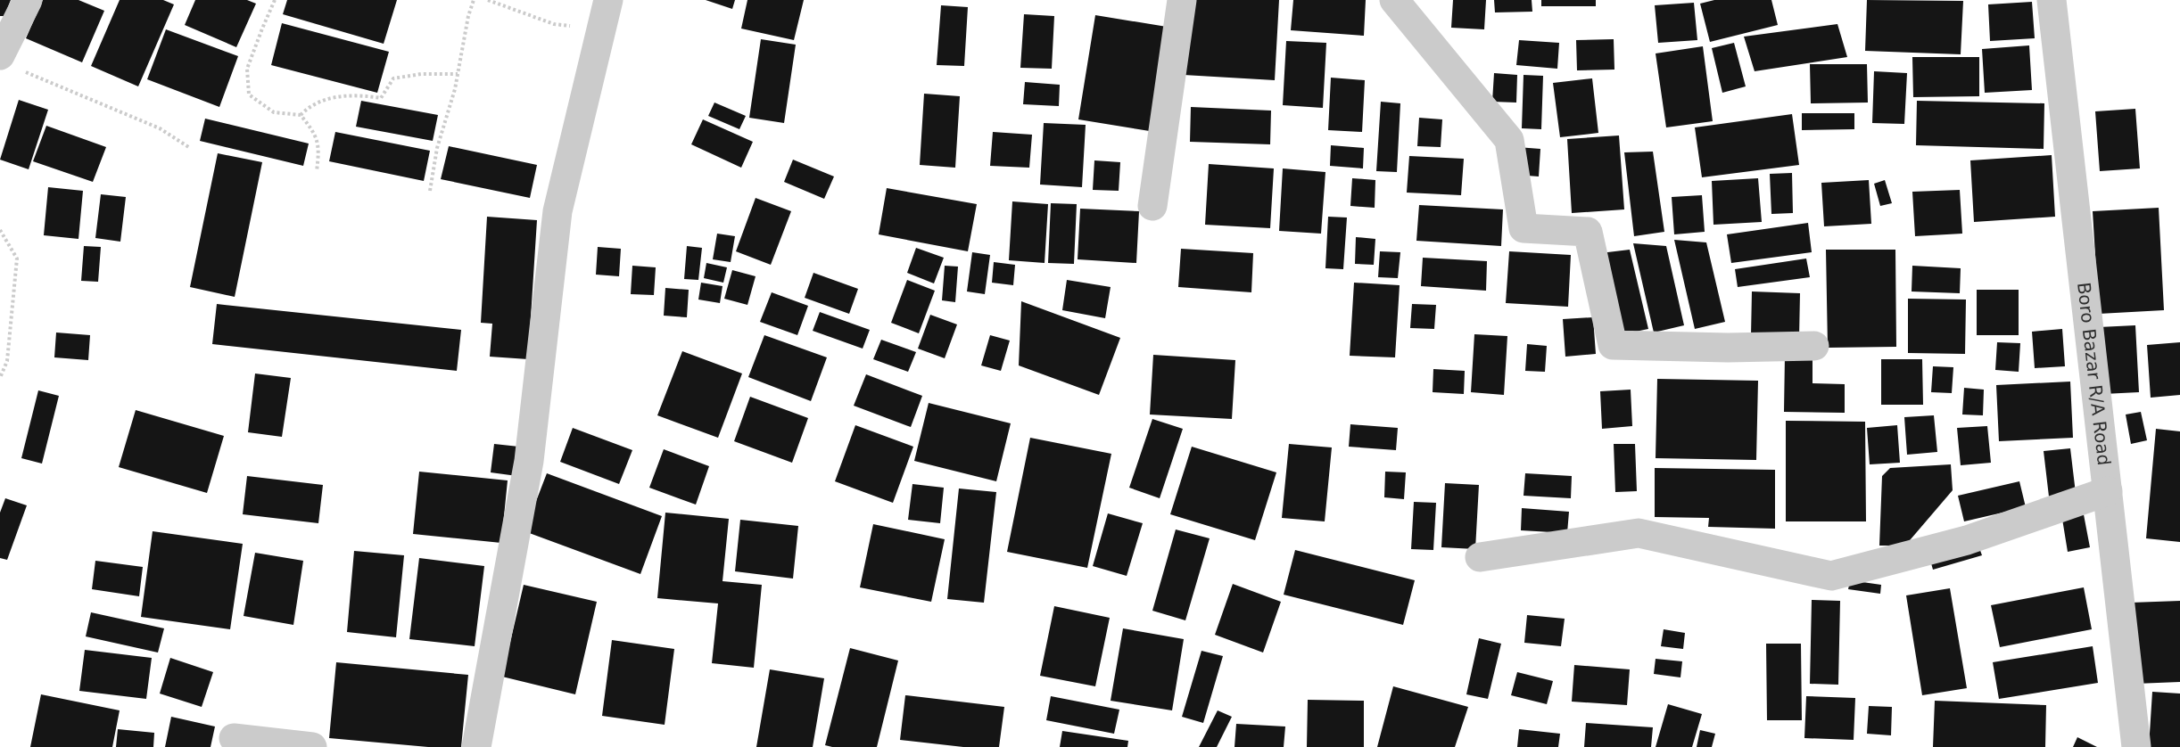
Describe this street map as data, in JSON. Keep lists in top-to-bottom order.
{
  "streets": {
    "street": ["Boro Bazar R/A Road"]
  }
}
